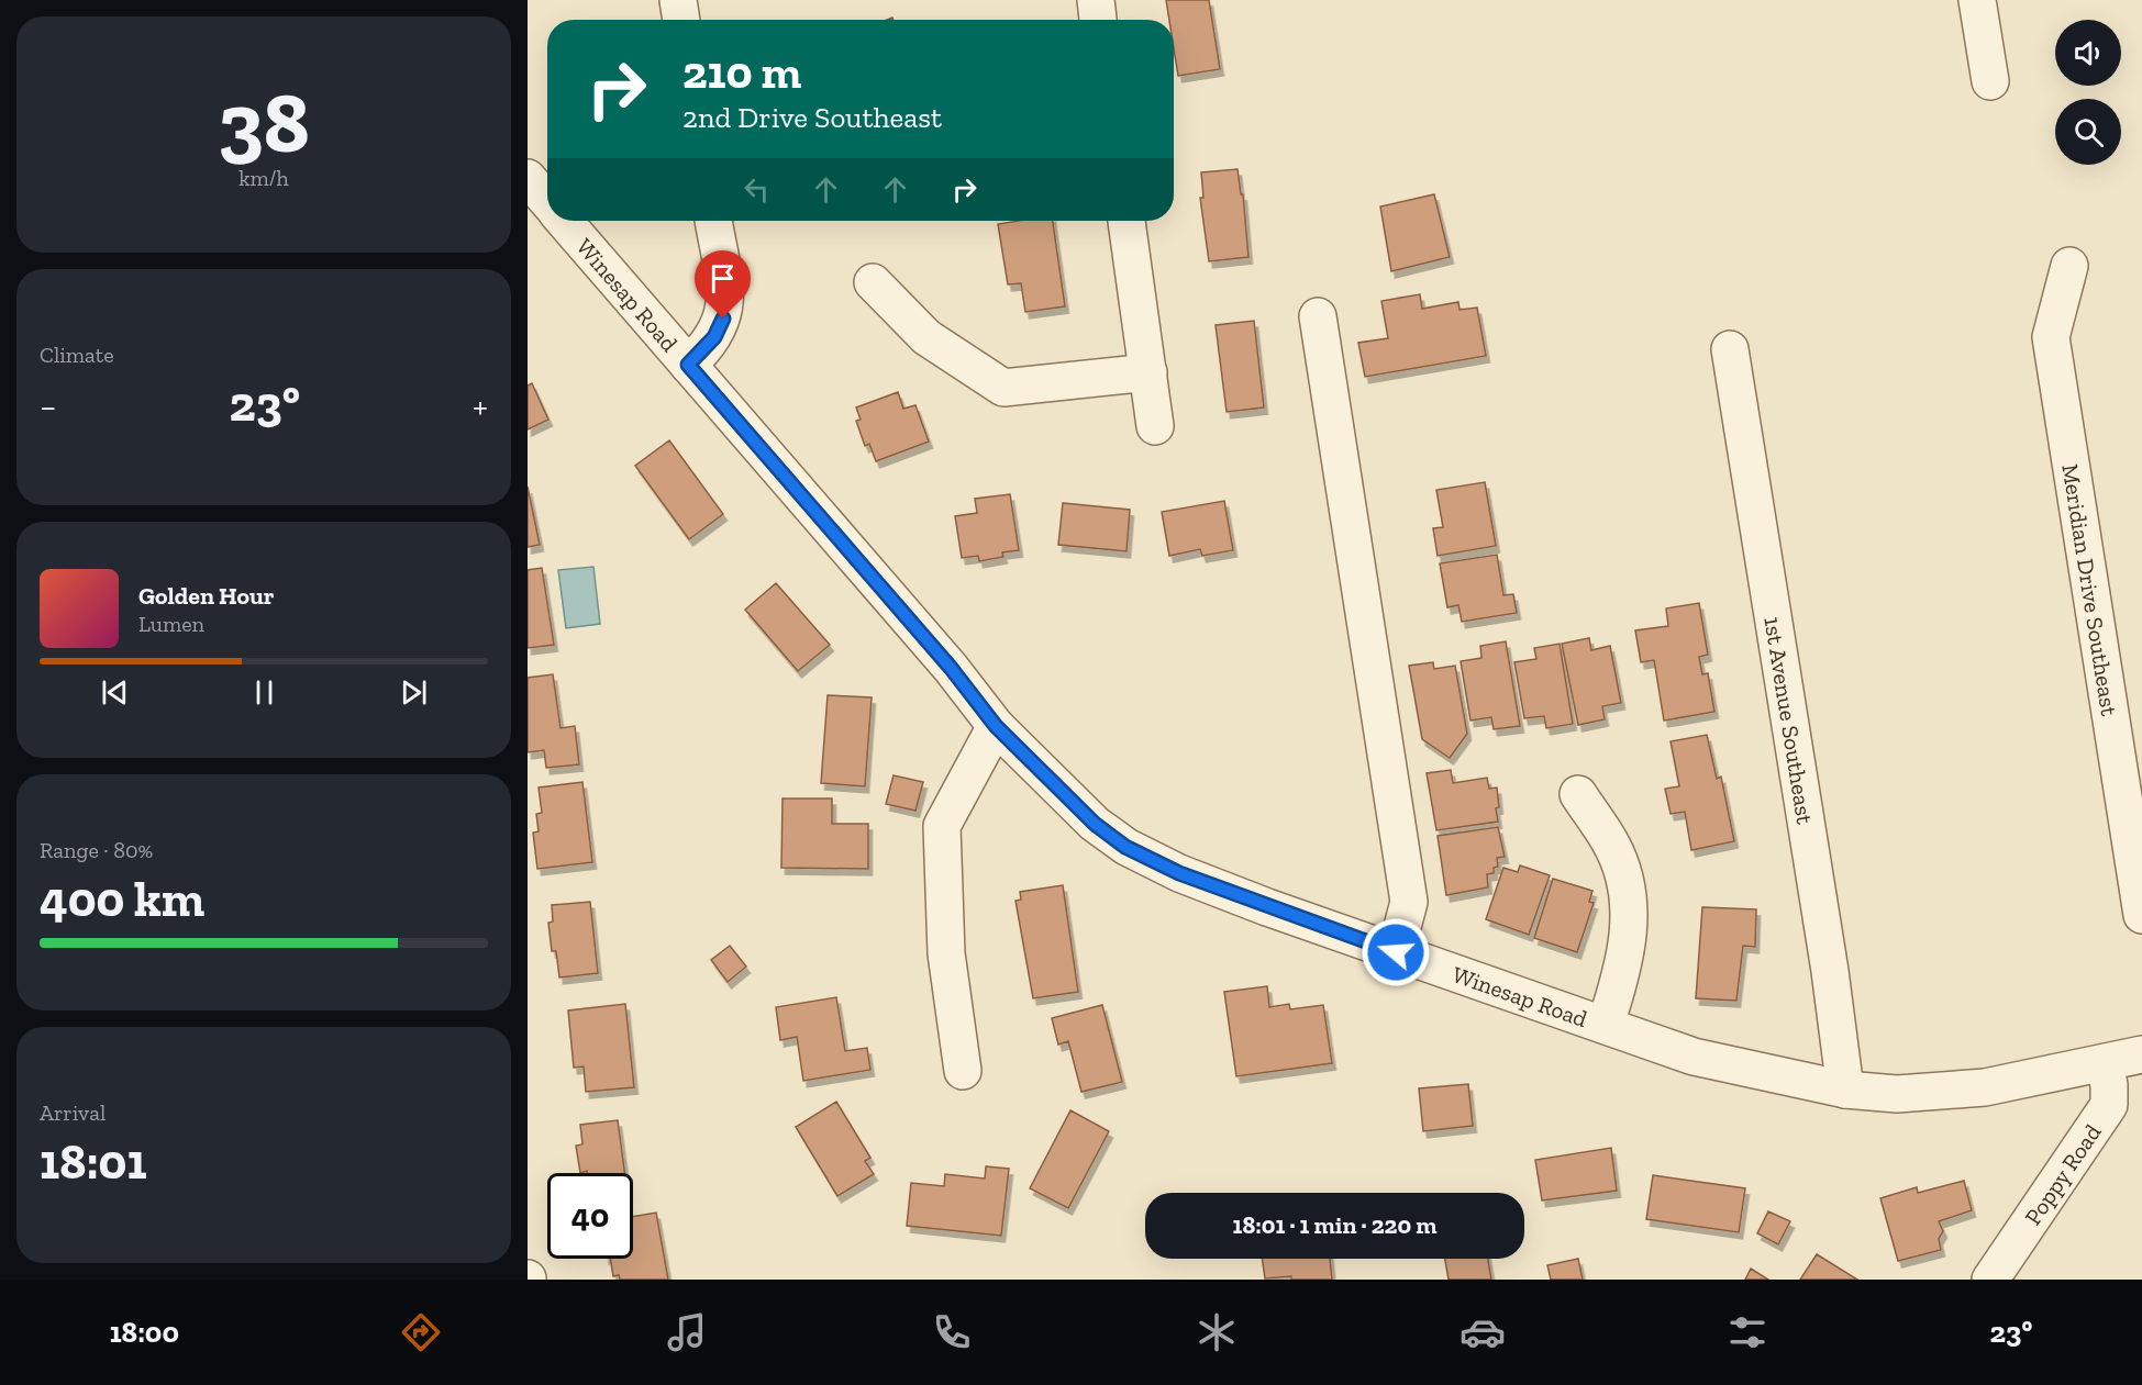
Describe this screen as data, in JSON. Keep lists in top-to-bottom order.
{
  "streets": {
    "street": [
      "Winesap Road",
      "Meridian Drive Southeast",
      "1st Avenue Southeast",
      "Poppy Road"
    ]
  },
  "crossings": [
    ["Winesap Road", "1st Avenue Southeast"],
    ["Winesap Road", "Poppy Road"]
  ],
  "page": {
    "tile": [
      ["38", "km/h"],
      "Climate",
      ["Range · 80%", "400 km"],
      ["Arrival", "18:01"]
    ],
    "turn": ["210 m", "2nd Drive Southeast"],
    "heat": ["−", "23°", "+"],
    "song": ["Golden Hour", "Lumen"],
    "limit": "40",
    "trip": "18:01 · 1 min · 220 m",
    "tabs": ["18:00", "23°"]
  }
}
